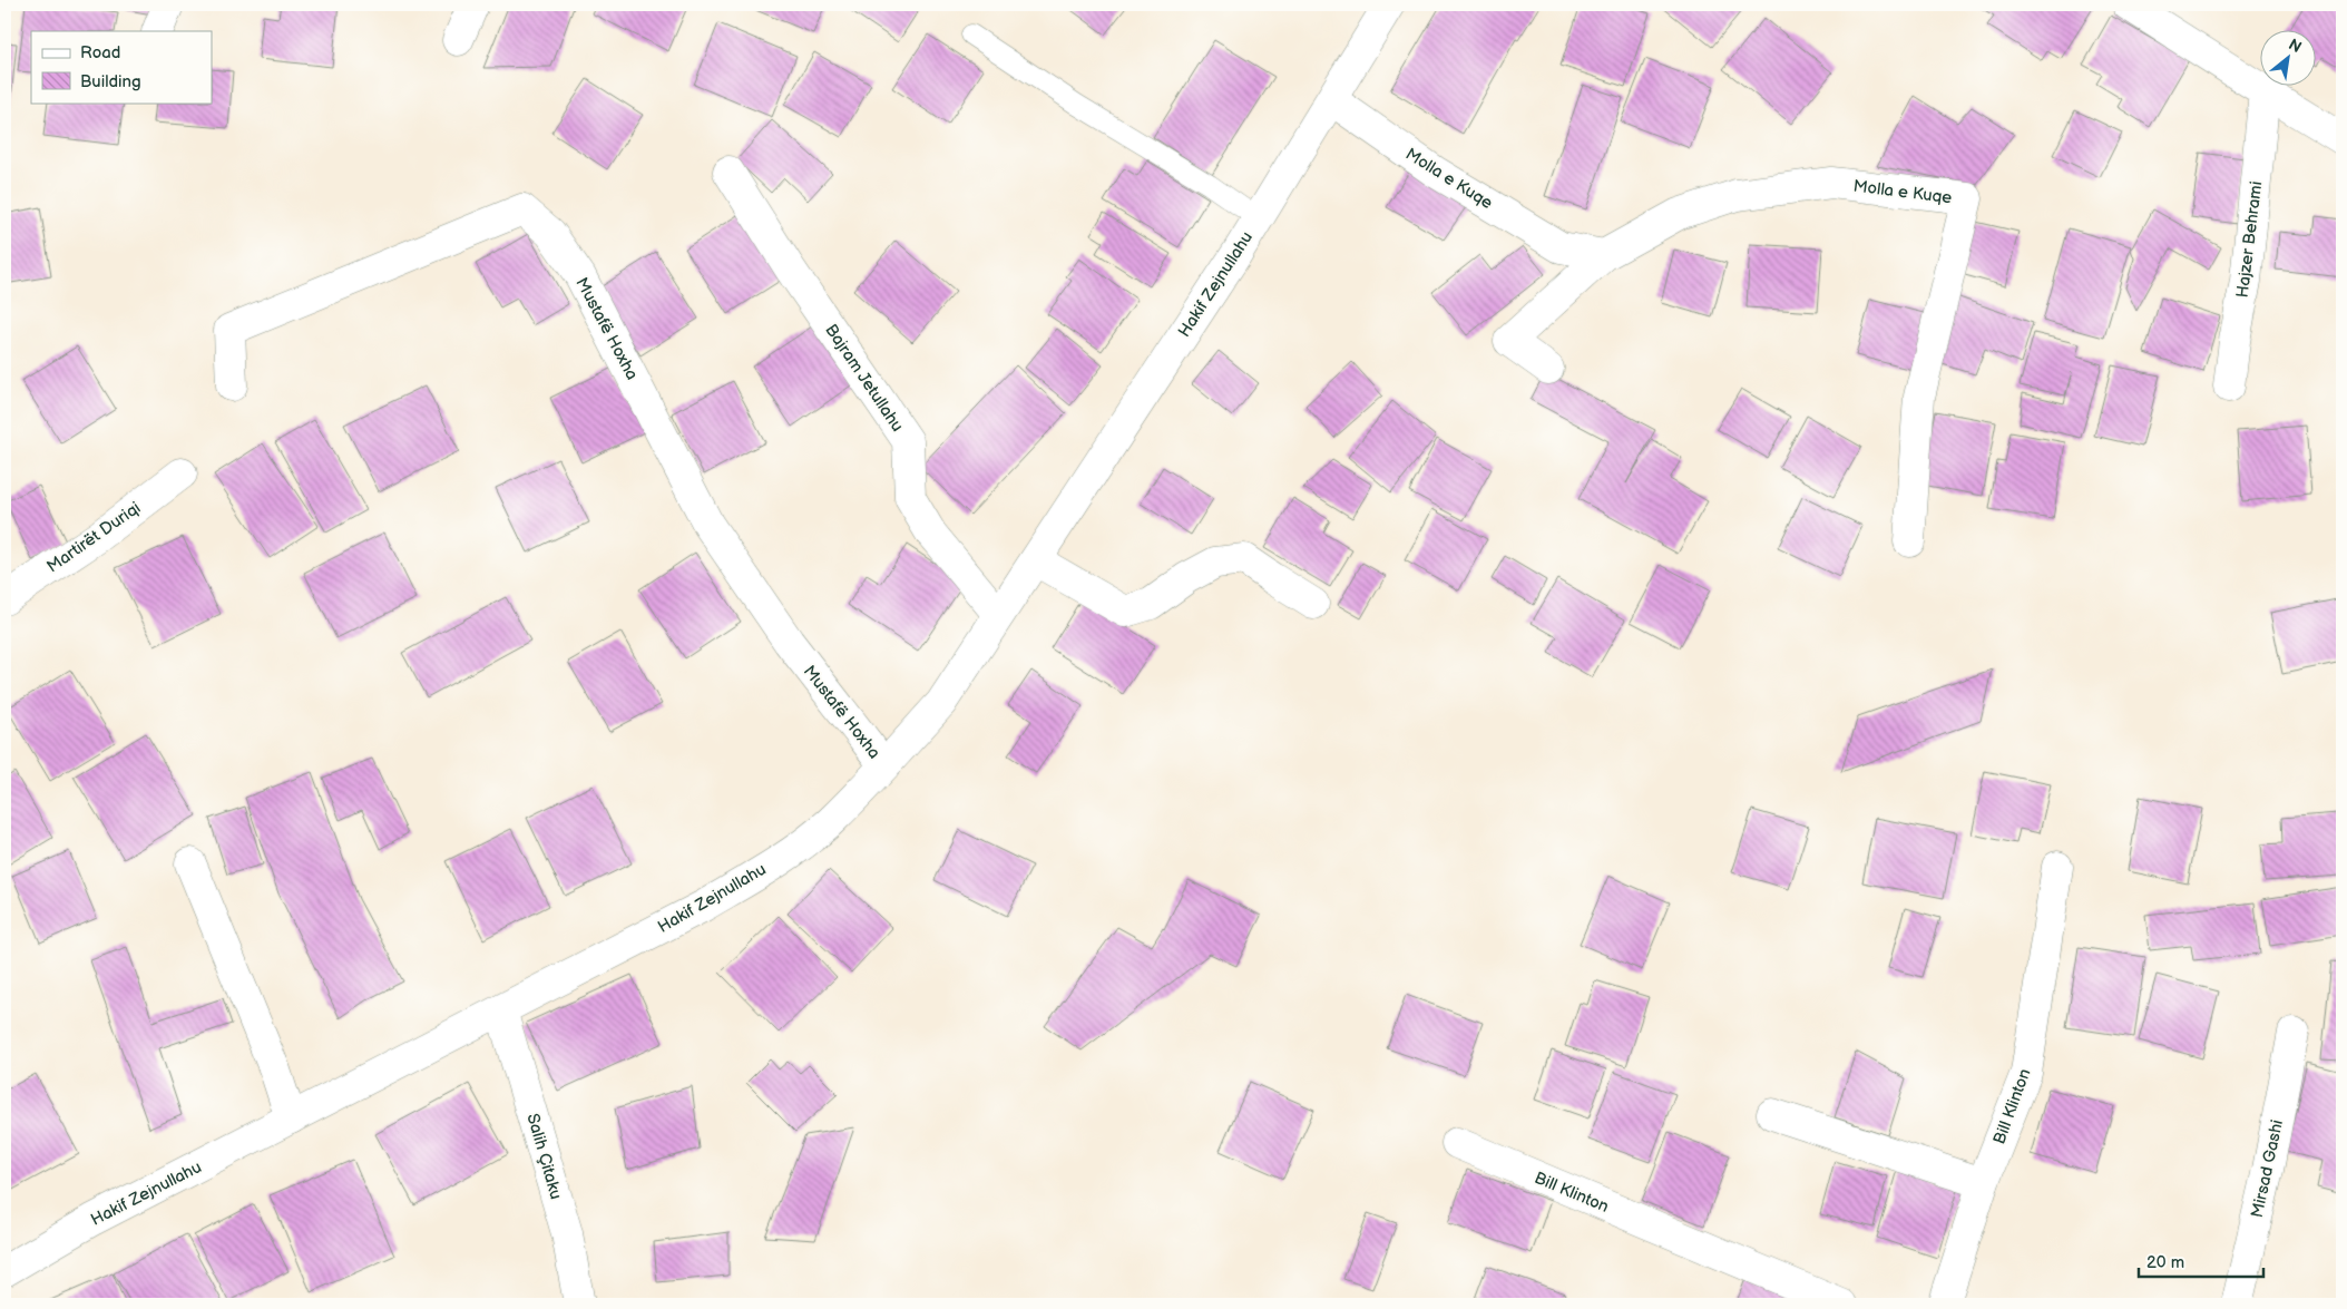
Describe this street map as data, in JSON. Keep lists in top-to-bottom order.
{
  "streets": {
    "street": [
      "Molla e Kuqe",
      "Hajzer Behrami",
      "Hakif Zejnullahu",
      "Mustafë Hoxha",
      "Bajram Jetullahu",
      "Martirët Duriqi",
      "Bill Klinton",
      "Salih Çitaku",
      "Mirsad Gashi"
    ]
  },
  "crossings": [
    ["Molla e Kuqe", "Hakif Zejnullahu"],
    ["Hakif Zejnullahu", "Mustafë Hoxha"],
    ["Hakif Zejnullahu", "Bajram Jetullahu"],
    ["Hakif Zejnullahu", "Salih Çitaku"]
  ],
  "legend": ["Road", "Building"],
  "scale_bar": "20 m",
  "north": "top right"
}
